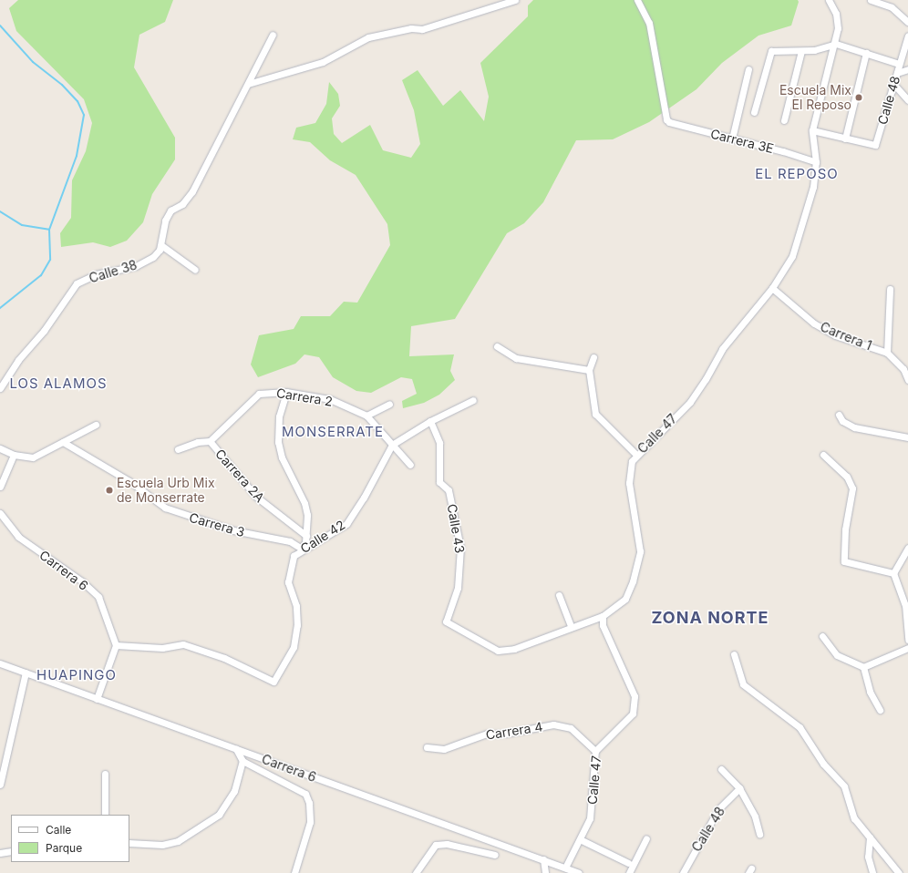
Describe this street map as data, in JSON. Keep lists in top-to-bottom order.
{
  "streets": {
    "street": [
      "Calle 48",
      "Carrera 3E",
      "Calle 38",
      "Carrera 1",
      "Carrera 2",
      "Calle 47",
      "Carrera 2A",
      "Carrera 3",
      "Calle 43",
      "Calle 42",
      "Carrera 6",
      "Carrera 4"
    ]
  },
  "crossings": [
    ["Carrera 3E", "Calle 47"],
    ["Carrera 1", "Calle 47"],
    ["Carrera 2", "Carrera 2A"],
    ["Carrera 2", "Calle 42"],
    ["Calle 47", "Carrera 6"],
    ["Calle 47", "Carrera 4"],
    ["Carrera 3", "Calle 42"],
    ["Calle 42", "Carrera 6"]
  ],
  "districts": [
    "EL REPOSO",
    "LOS ALAMOS",
    "MONSERRATE",
    "ZONA NORTE",
    "HUAPINGO"
  ],
  "places": ["Escuela Mix El Reposo", "Escuela Urb Mix de Monserrate"],
  "legend": ["Calle", "Parque"]
}
